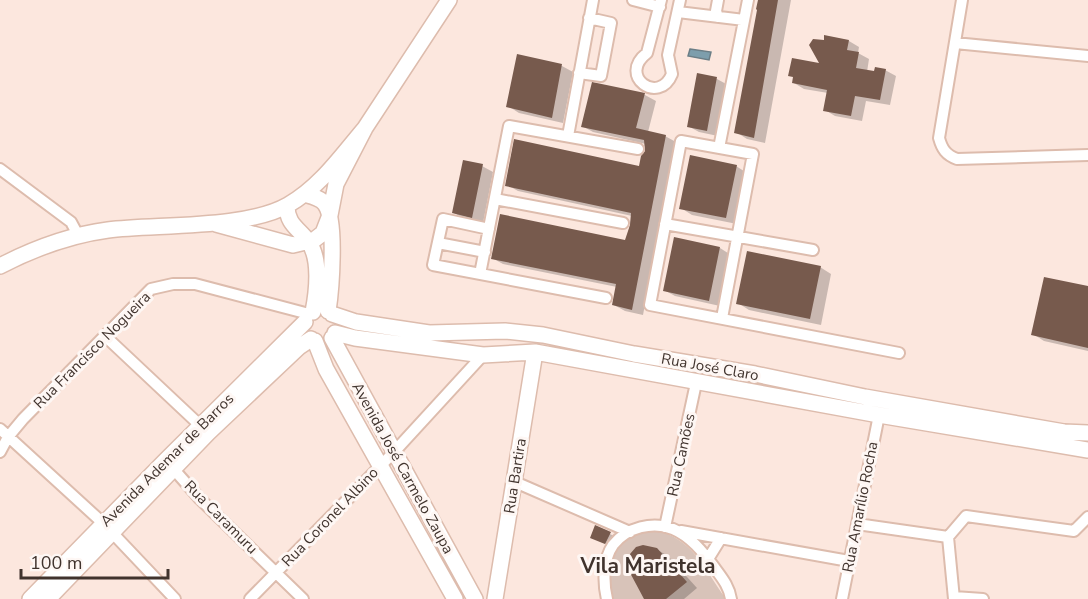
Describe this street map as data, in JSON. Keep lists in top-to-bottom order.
{
  "streets": {
    "street": [
      "Rua Francisco Nogueira",
      "Rua José Claro",
      "Rua Camões",
      "Avenida Ademar de Barros",
      "Avenida José Carmelo Zaupa",
      "Rua Bartira",
      "Rua Amarílio Rocha",
      "Rua Caramuru",
      "Rua Coronel Albino"
    ]
  },
  "crossings": [
    ["Rua Francisco Nogueira", "Rua José Claro"],
    ["Rua Francisco Nogueira", "Avenida Ademar de Barros"],
    ["Rua Francisco Nogueira", "Avenida José Carmelo Zaupa"],
    ["Rua José Claro", "Rua Camões"],
    ["Rua José Claro", "Avenida Ademar de Barros"],
    ["Rua José Claro", "Avenida José Carmelo Zaupa"],
    ["Rua José Claro", "Rua Bartira"],
    ["Rua José Claro", "Rua Amarílio Rocha"],
    ["Rua José Claro", "Rua Coronel Albino"],
    ["Avenida Ademar de Barros", "Avenida José Carmelo Zaupa"],
    ["Avenida Ademar de Barros", "Rua Caramuru"],
    ["Avenida José Carmelo Zaupa", "Rua Coronel Albino"],
    ["Rua Caramuru", "Rua Coronel Albino"]
  ],
  "districts": ["Vila Maristela"],
  "scale_bar": "100 m"
}
